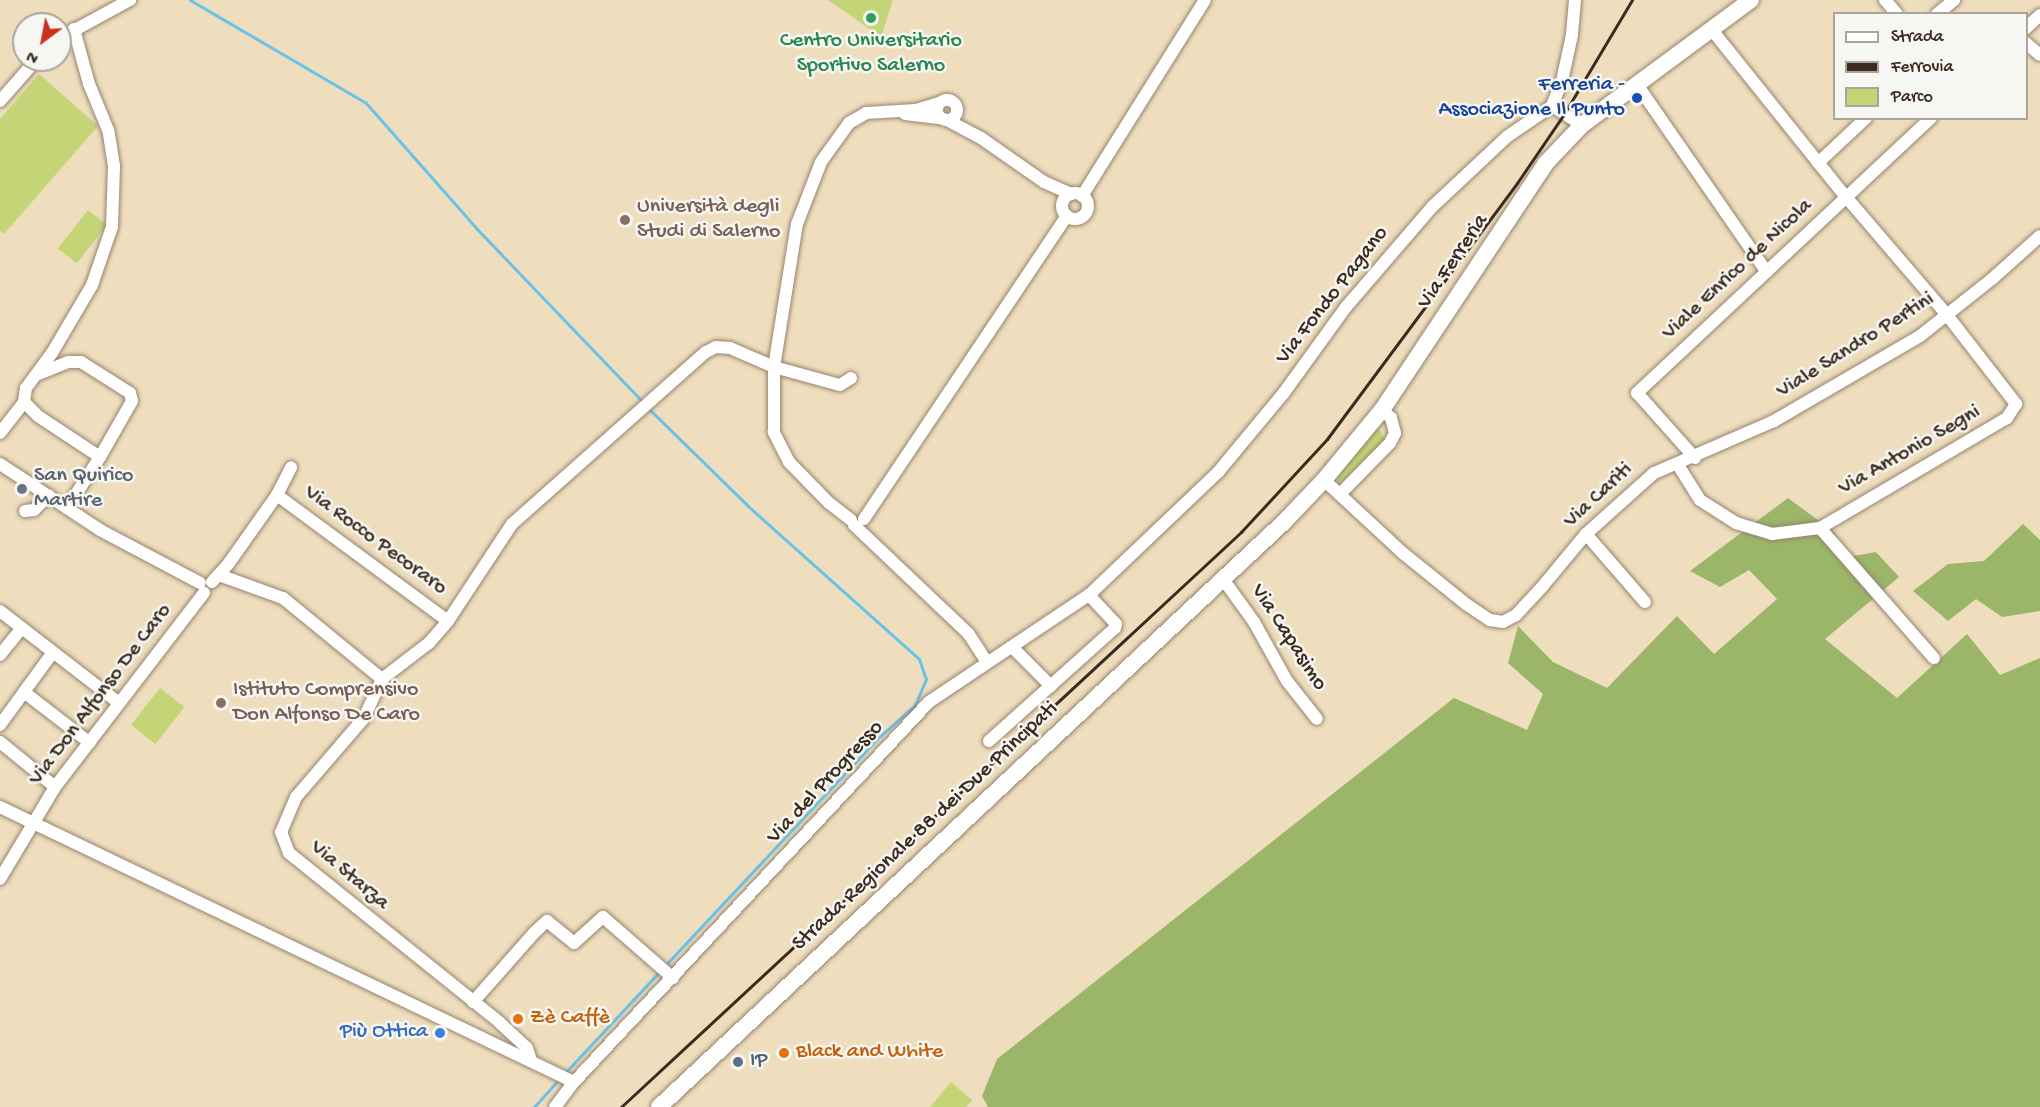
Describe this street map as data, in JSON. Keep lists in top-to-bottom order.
{
  "streets": {
    "main road": ["Via Ferreria", "Strada Regionale 88 dei Due Principati"],
    "street": [
      "Viale Enrico de Nicola",
      "Via Fondo Pagano",
      "Viale Sandro Pertini",
      "Via Antonio Segni",
      "Via Cariti",
      "Via Rocco Pecoraro",
      "Via Capasimo",
      "Via Don Alfonso De Caro",
      "Via del Progresso",
      "Via Starza"
    ]
  },
  "crossings": [
    ["Via Ferreria", "Via Cariti"],
    ["Via Ferreria", "Via Capasimo"],
    ["Via Ferreria", "Strada Regionale 88 dei Due Principati"],
    ["Viale Enrico de Nicola", "Viale Sandro Pertini"],
    ["Via Fondo Pagano", "Via del Progresso"],
    ["Viale Sandro Pertini", "Via Antonio Segni"],
    ["Viale Sandro Pertini", "Via Cariti"],
    ["Via Rocco Pecoraro", "Via Don Alfonso De Caro"],
    ["Via Capasimo", "Strada Regionale 88 dei Due Principati"]
  ],
  "places": [
    "Centro Universitario Sportivo Salerno",
    "Ferreria - Associazione Il Punto",
    "Università degli Studi di Salerno",
    "San Quirico Martire",
    "Istituto Comprensivo Don Alfonso De Caro",
    "Zè Caffè",
    "Più Ottica",
    "Black and White",
    "IP"
  ],
  "legend": ["Strada", "Ferrovia", "Parco"],
  "north": "bottom left"
}
